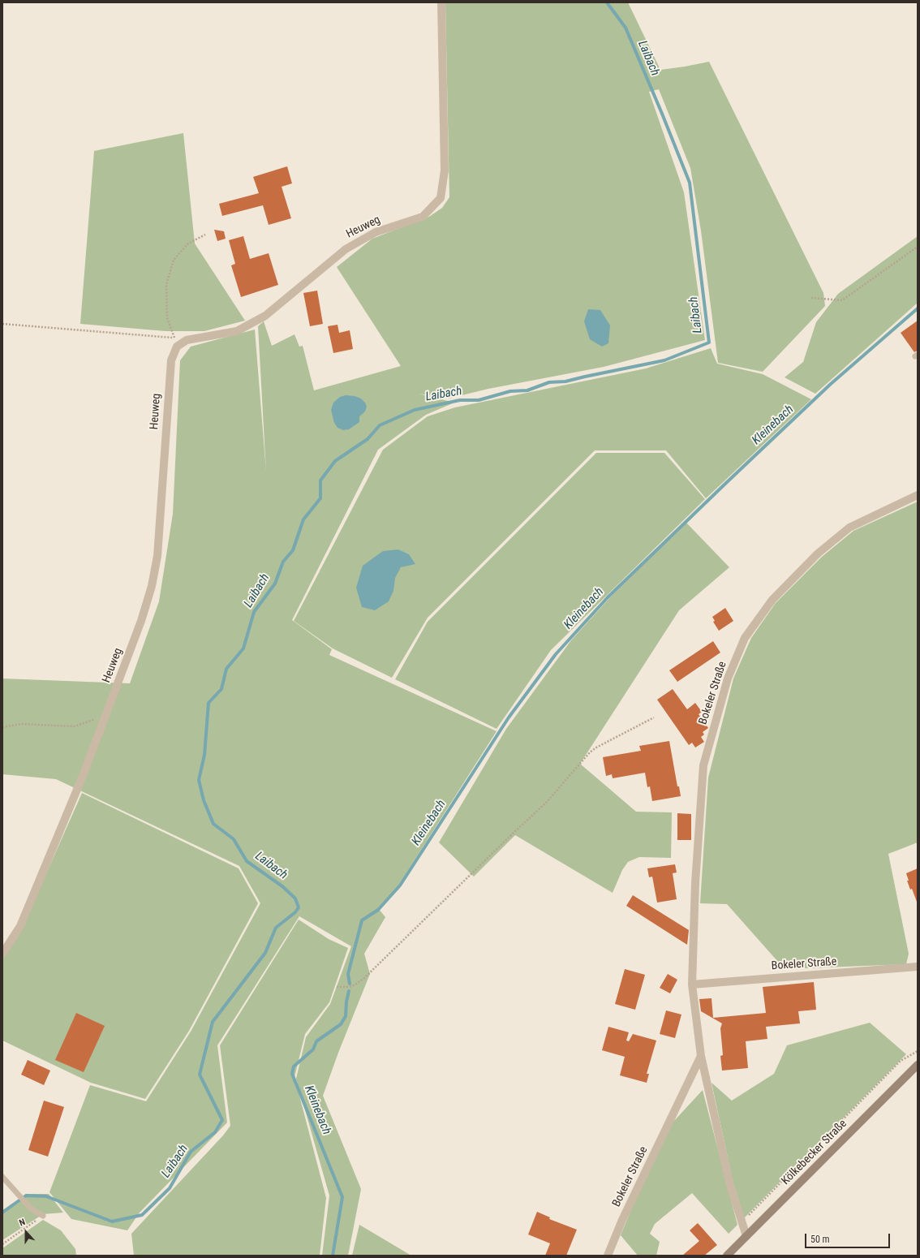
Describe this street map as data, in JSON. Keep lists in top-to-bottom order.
{
  "streets": {
    "main road": ["Kölkebecker Straße"],
    "street": ["Heuweg", "Bokeler Straße"]
  },
  "crossings": [
    ["Bokeler Straße", "Kölkebecker Straße"]
  ],
  "water": ["Laibach", "Kleinebach"],
  "scale_bar": "50 m",
  "north": "top"
}
